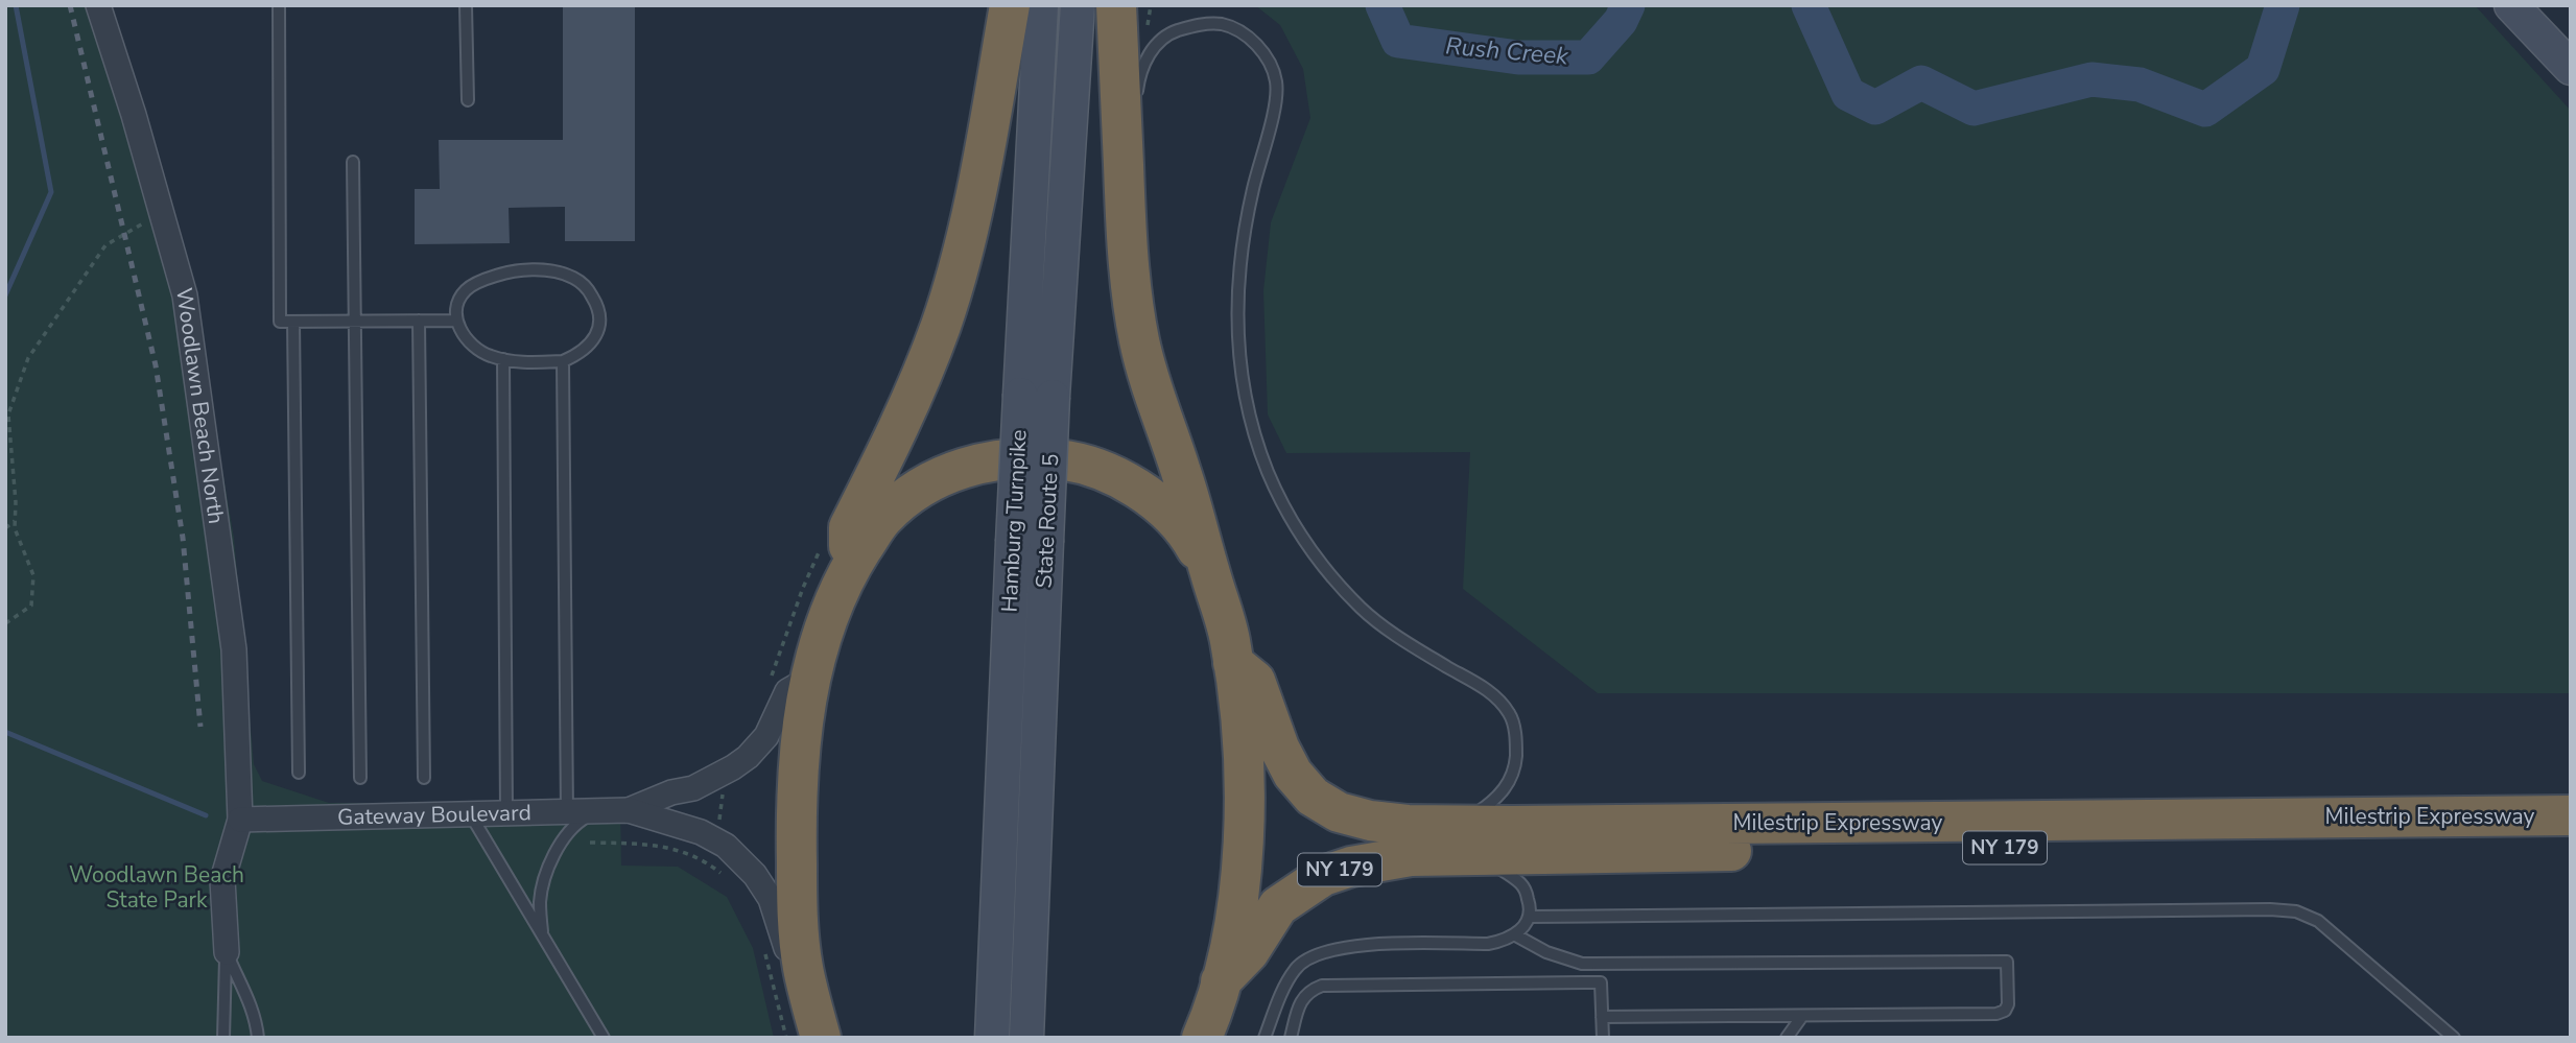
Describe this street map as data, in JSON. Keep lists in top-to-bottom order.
{
  "streets": {
    "highway": ["Milestrip Expressway", "NY 179"],
    "main road": ["Hamburg Turnpike", "State Route 5"],
    "street": ["Woodlawn Beach North", "Gateway Boulevard"]
  },
  "crossings": [
    ["Woodlawn Beach North", "Gateway Boulevard"]
  ],
  "water": ["Rush Creek"],
  "parks": ["Woodlawn Beach State Park"]
}
